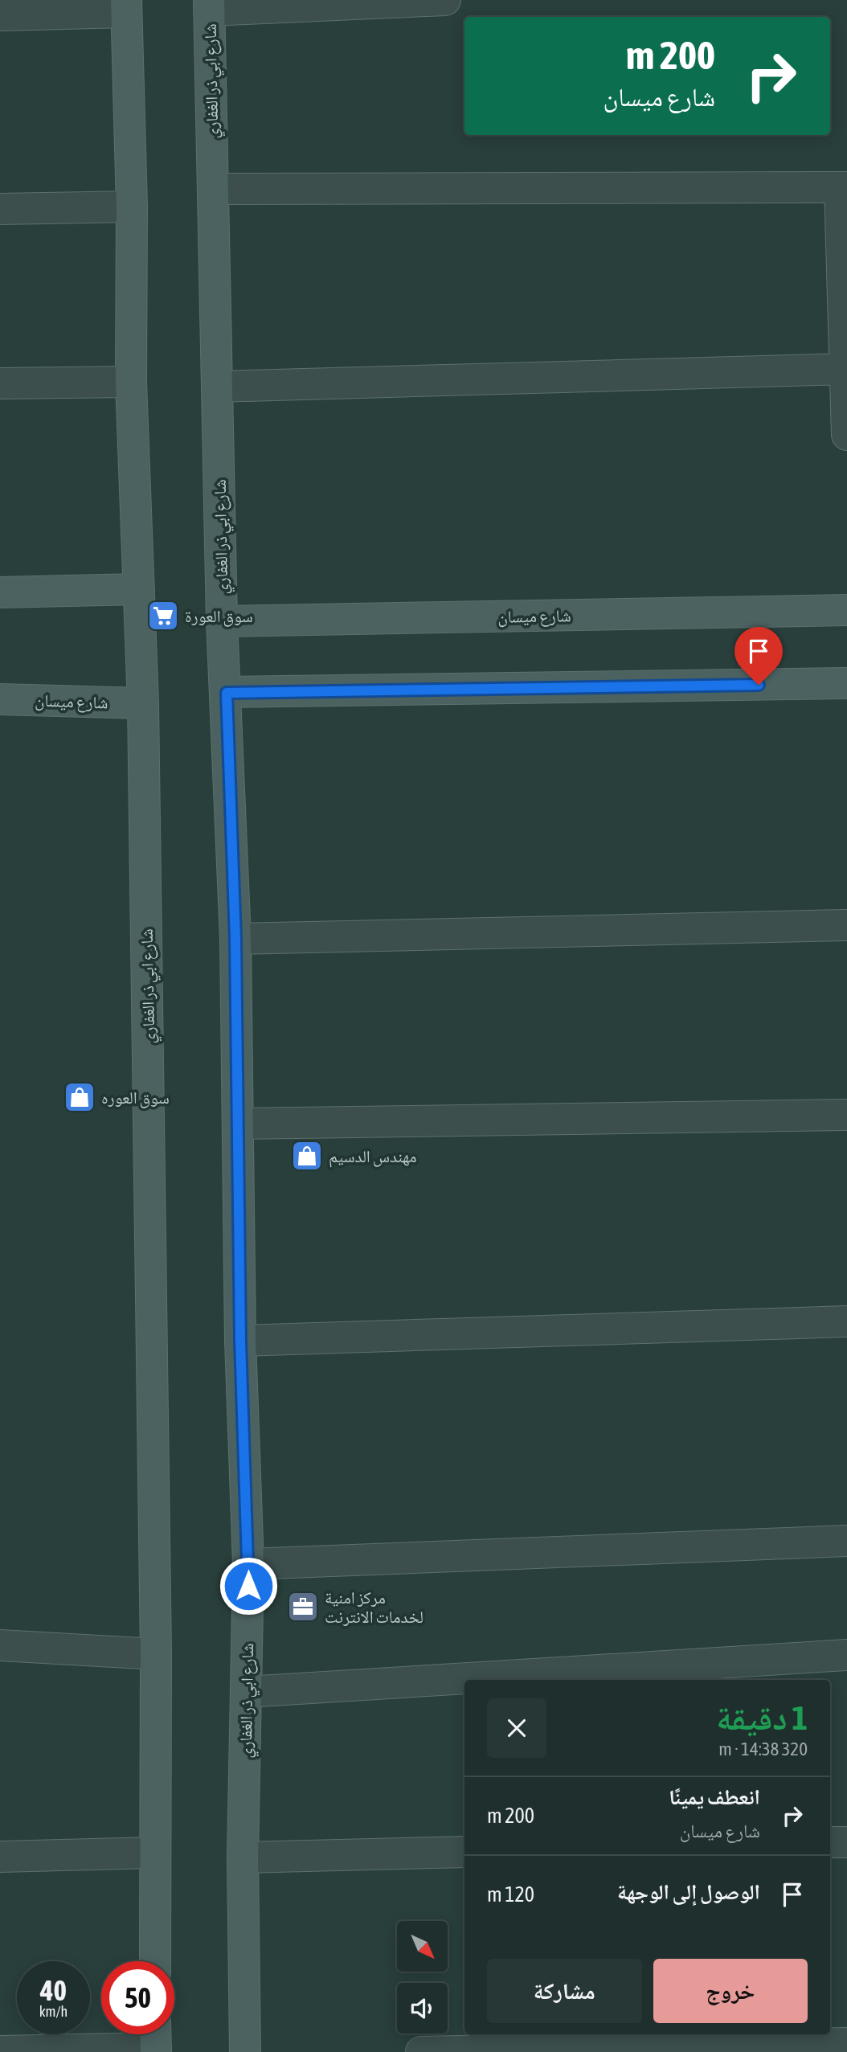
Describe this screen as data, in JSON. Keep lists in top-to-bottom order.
{
  "streets": {
    "main road": ["شارع ابي ذر الغفاري", "شارع ميسان"]
  },
  "crossings": [
    ["شارع ابي ذر الغفاري", "شارع ميسان"]
  ],
  "places": {
    "supermarket": ["سوق العورة"],
    "shop": ["سوق العوره", "مهندس الدسيم"],
    "office": ["مركز امنية لخدمات الانترنت"]
  },
  "north": "bottom right",
  "page": {
    "turn": ["200 m", "شارع ميسان"],
    "heading": ["1 دقيقة", "320 m · 14:38"],
    "list": [
      {
        "name": "انعطف يمينًا",
        "note": "شارع ميسان",
        "value": "200 m"
      },
      {
        "name": "الوصول إلى الوجهة",
        "value": "120 m"
      }
    ],
    "buttons": ["خروج", "مشاركة"],
    "speed": "40 km/h",
    "limit": "50"
  }
}
